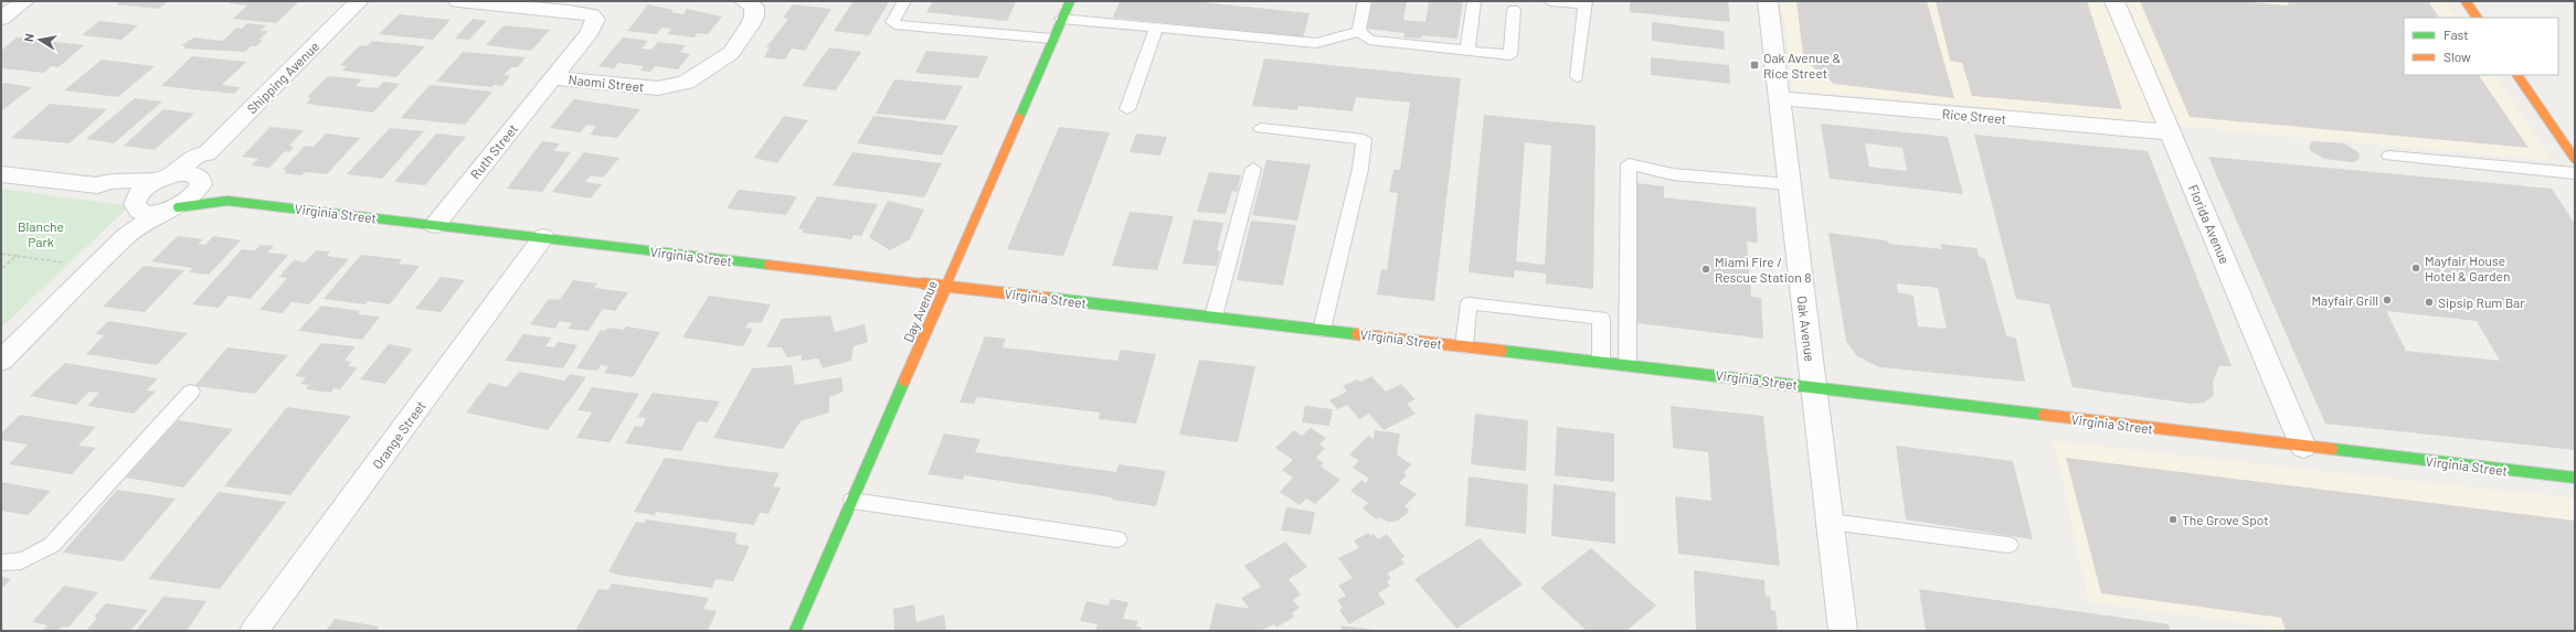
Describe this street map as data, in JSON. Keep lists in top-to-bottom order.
{
  "streets": {
    "street": [
      "Shipping Avenue",
      "Naomi Street",
      "Rice Street",
      "Ruth Street",
      "Virginia Street",
      "Florida Avenue",
      "Day Avenue",
      "Oak Avenue",
      "Orange Street"
    ]
  },
  "crossings": [
    ["Shipping Avenue", "Virginia Street"],
    ["Naomi Street", "Ruth Street"],
    ["Rice Street", "Florida Avenue"],
    ["Rice Street", "Oak Avenue"],
    ["Ruth Street", "Virginia Street"],
    ["Virginia Street", "Florida Avenue"],
    ["Virginia Street", "Day Avenue"],
    ["Virginia Street", "Oak Avenue"],
    ["Virginia Street", "Orange Street"]
  ],
  "parks": ["Blanche Park"],
  "places": {
    "transit": ["Oak Avenue & Rice Street"],
    "other": [
      "Mayfair House Hotel & Garden",
      "Miami Fire / Rescue Station 8",
      "Mayfair Grill",
      "Sipsip Rum Bar",
      "The Grove Spot"
    ]
  },
  "legend": ["Fast", "Slow"],
  "north": "left"
}
